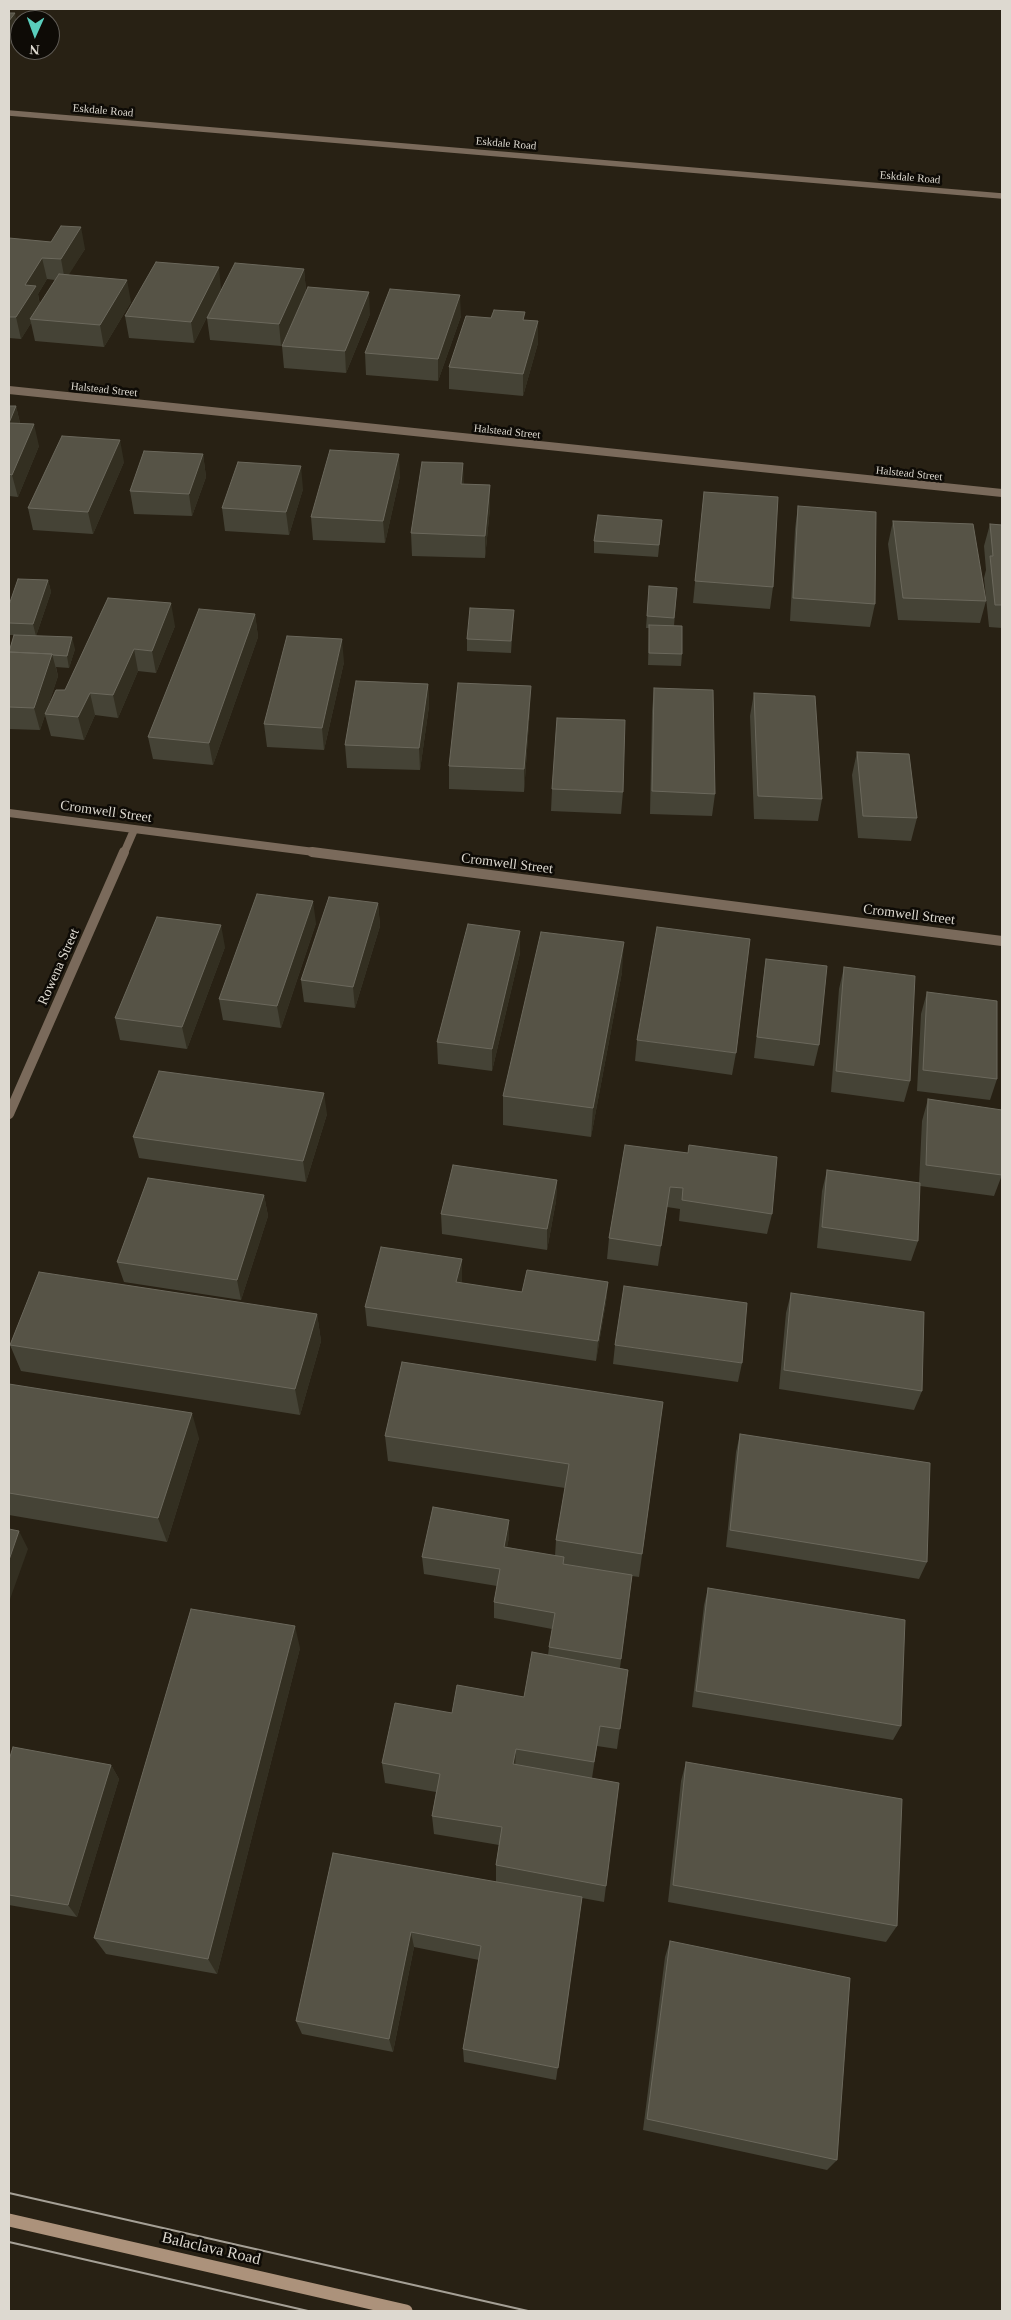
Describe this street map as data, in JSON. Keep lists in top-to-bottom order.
{
  "streets": {
    "main road": ["Balaclava Road"],
    "street": [
      "Eskdale Road",
      "Halstead Street",
      "Cromwell Street",
      "Rowena Street"
    ]
  },
  "crossings": [
    ["Cromwell Street", "Rowena Street"]
  ],
  "north": "bottom"
}
